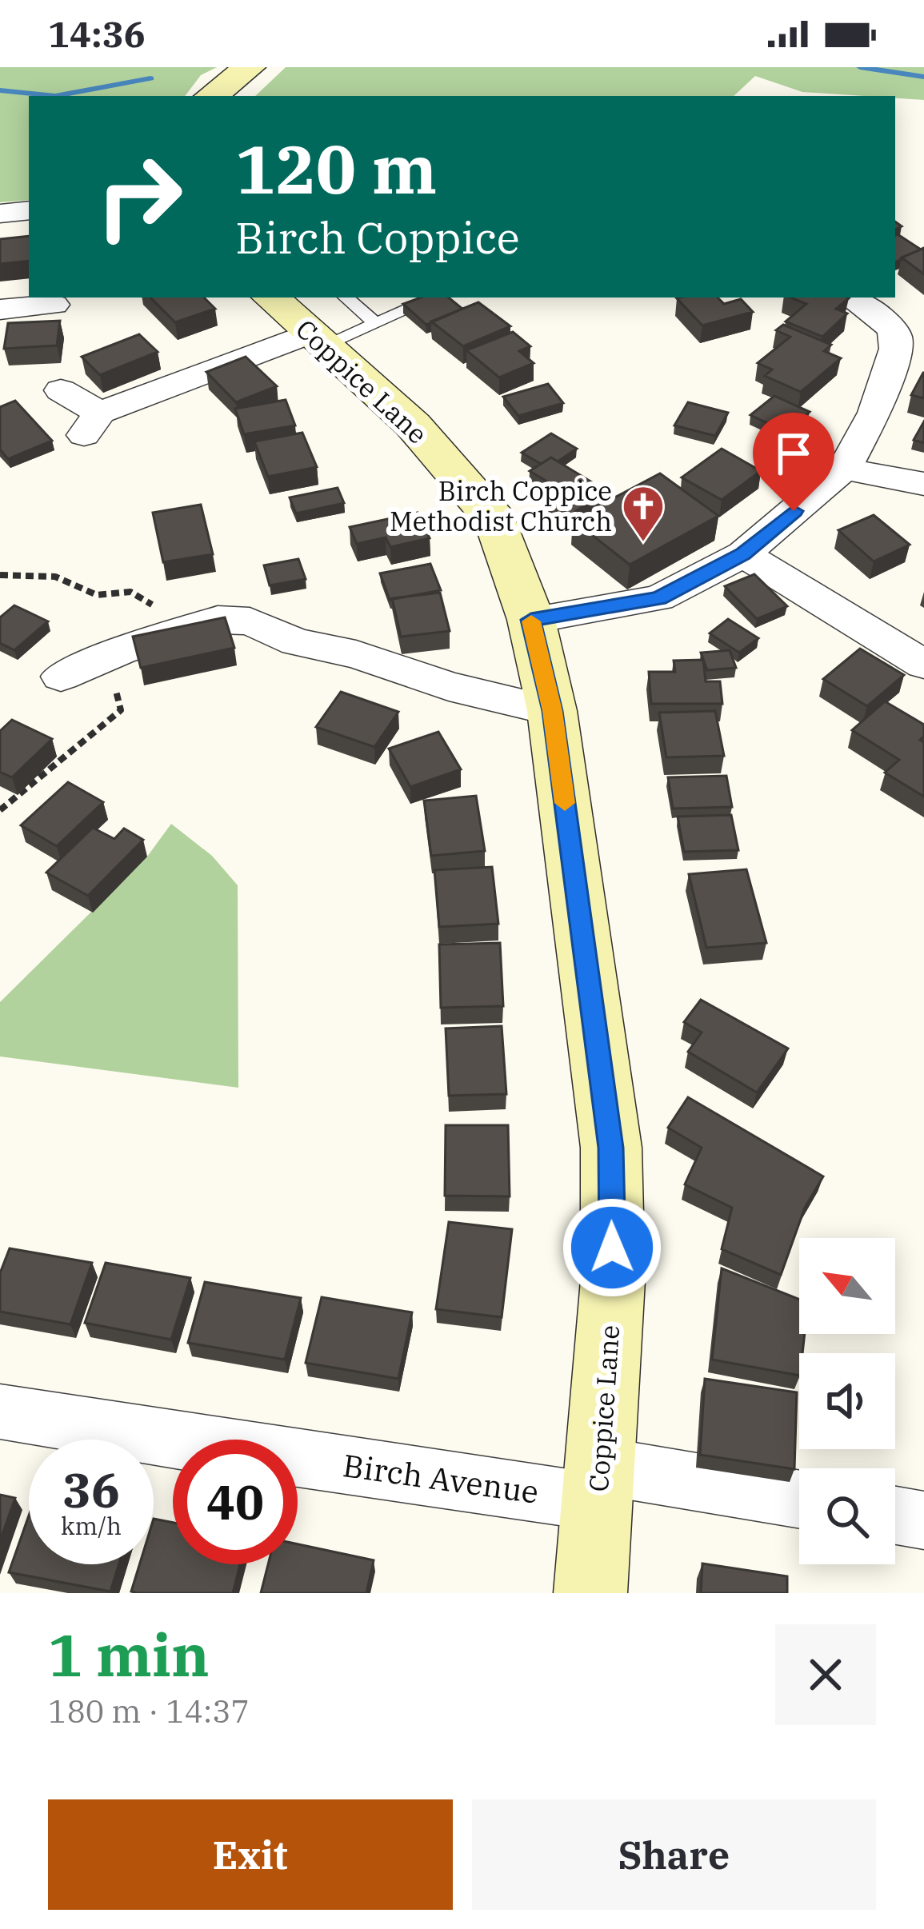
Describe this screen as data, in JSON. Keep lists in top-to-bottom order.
{
  "streets": {
    "street": ["Coppice Lane", "Birch Avenue"]
  },
  "crossings": [
    ["Coppice Lane", "Birch Avenue"]
  ],
  "places": {
    "church": ["Birch Coppice Methodist Church"]
  },
  "north": "top left",
  "page": {
    "status": "14:36",
    "turn": ["120 m", "Birch Coppice"],
    "speed": "36 km/h",
    "limit": "40",
    "heading": ["1 min", "180 m · 14:37"],
    "buttons": ["Exit", "Share"]
  }
}
